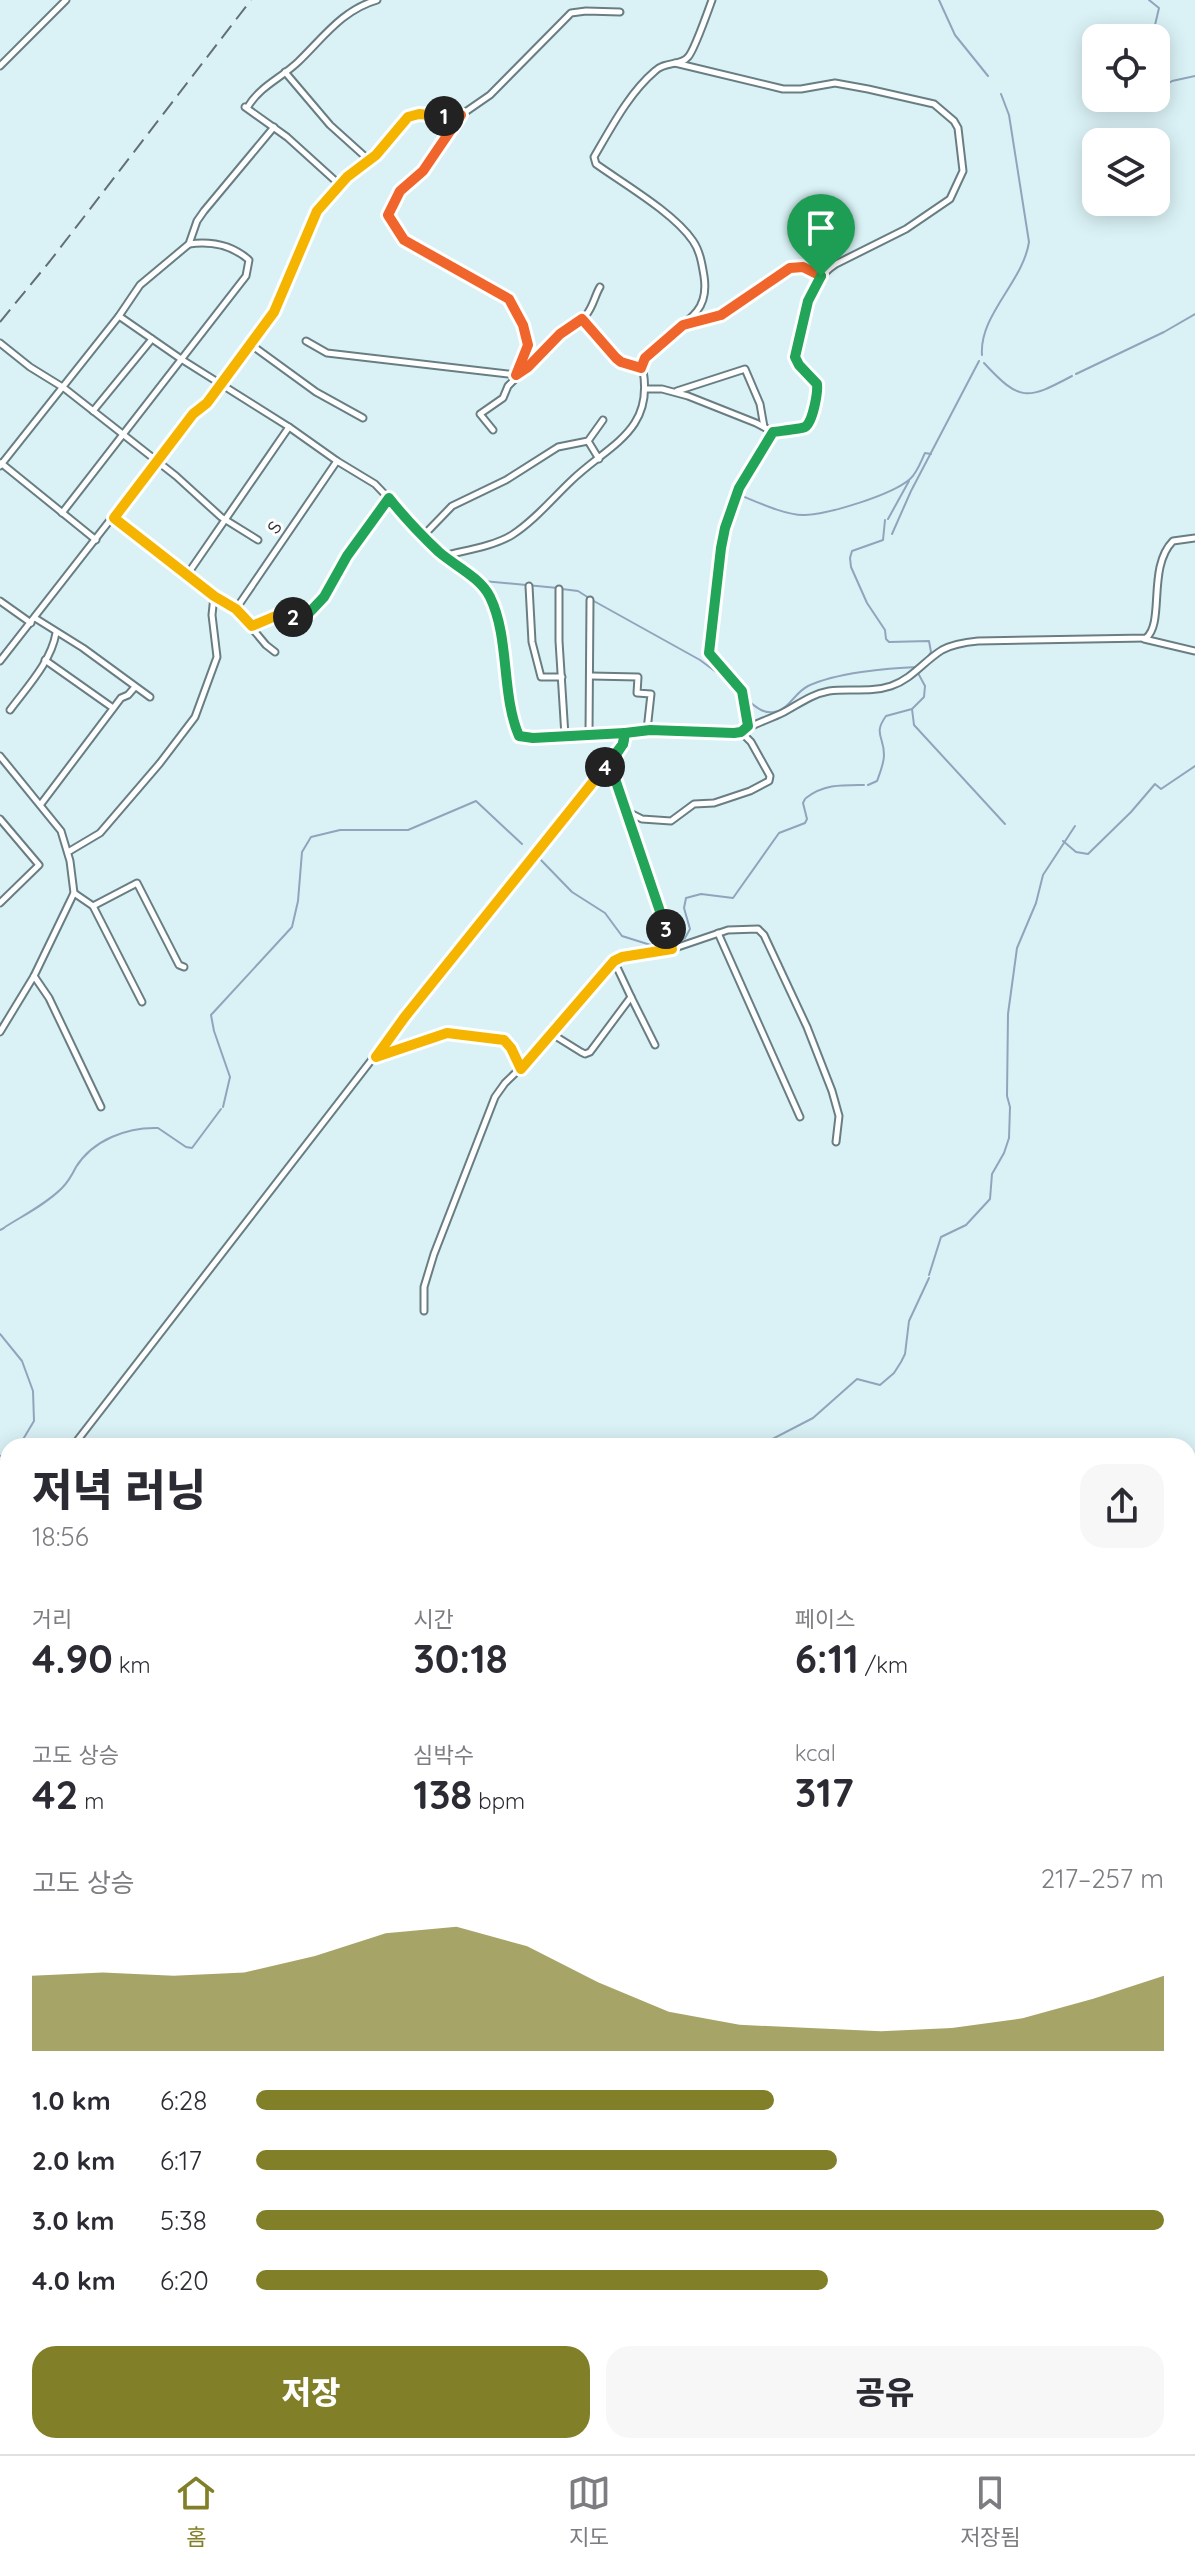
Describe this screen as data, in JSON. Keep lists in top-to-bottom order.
{
  "streets": {
    "street": ["s"]
  },
  "page": {
    "pins": [
      "1",
      "2",
      "4",
      "3"
    ],
    "heading": ["저녁 러닝", "18:56"],
    "stats": [
      ["거리", "4.90 km"],
      ["시간", "30:18"],
      ["페이스", "6:11 /km"],
      ["고도 상승", "42 m"],
      ["심박수", "138 bpm"],
      ["kcal", "317"]
    ],
    "chart": ["고도 상승", "217–257 m"],
    "list": [
      {
        "name": "1.0 km",
        "note": "6:28"
      },
      {
        "name": "2.0 km",
        "note": "6:17"
      },
      {
        "name": "3.0 km",
        "note": "5:38"
      },
      {
        "name": "4.0 km",
        "note": "6:20"
      }
    ],
    "buttons": ["저장", "공유"],
    "tabs": ["홈", "지도", "저장됨"]
  }
}
